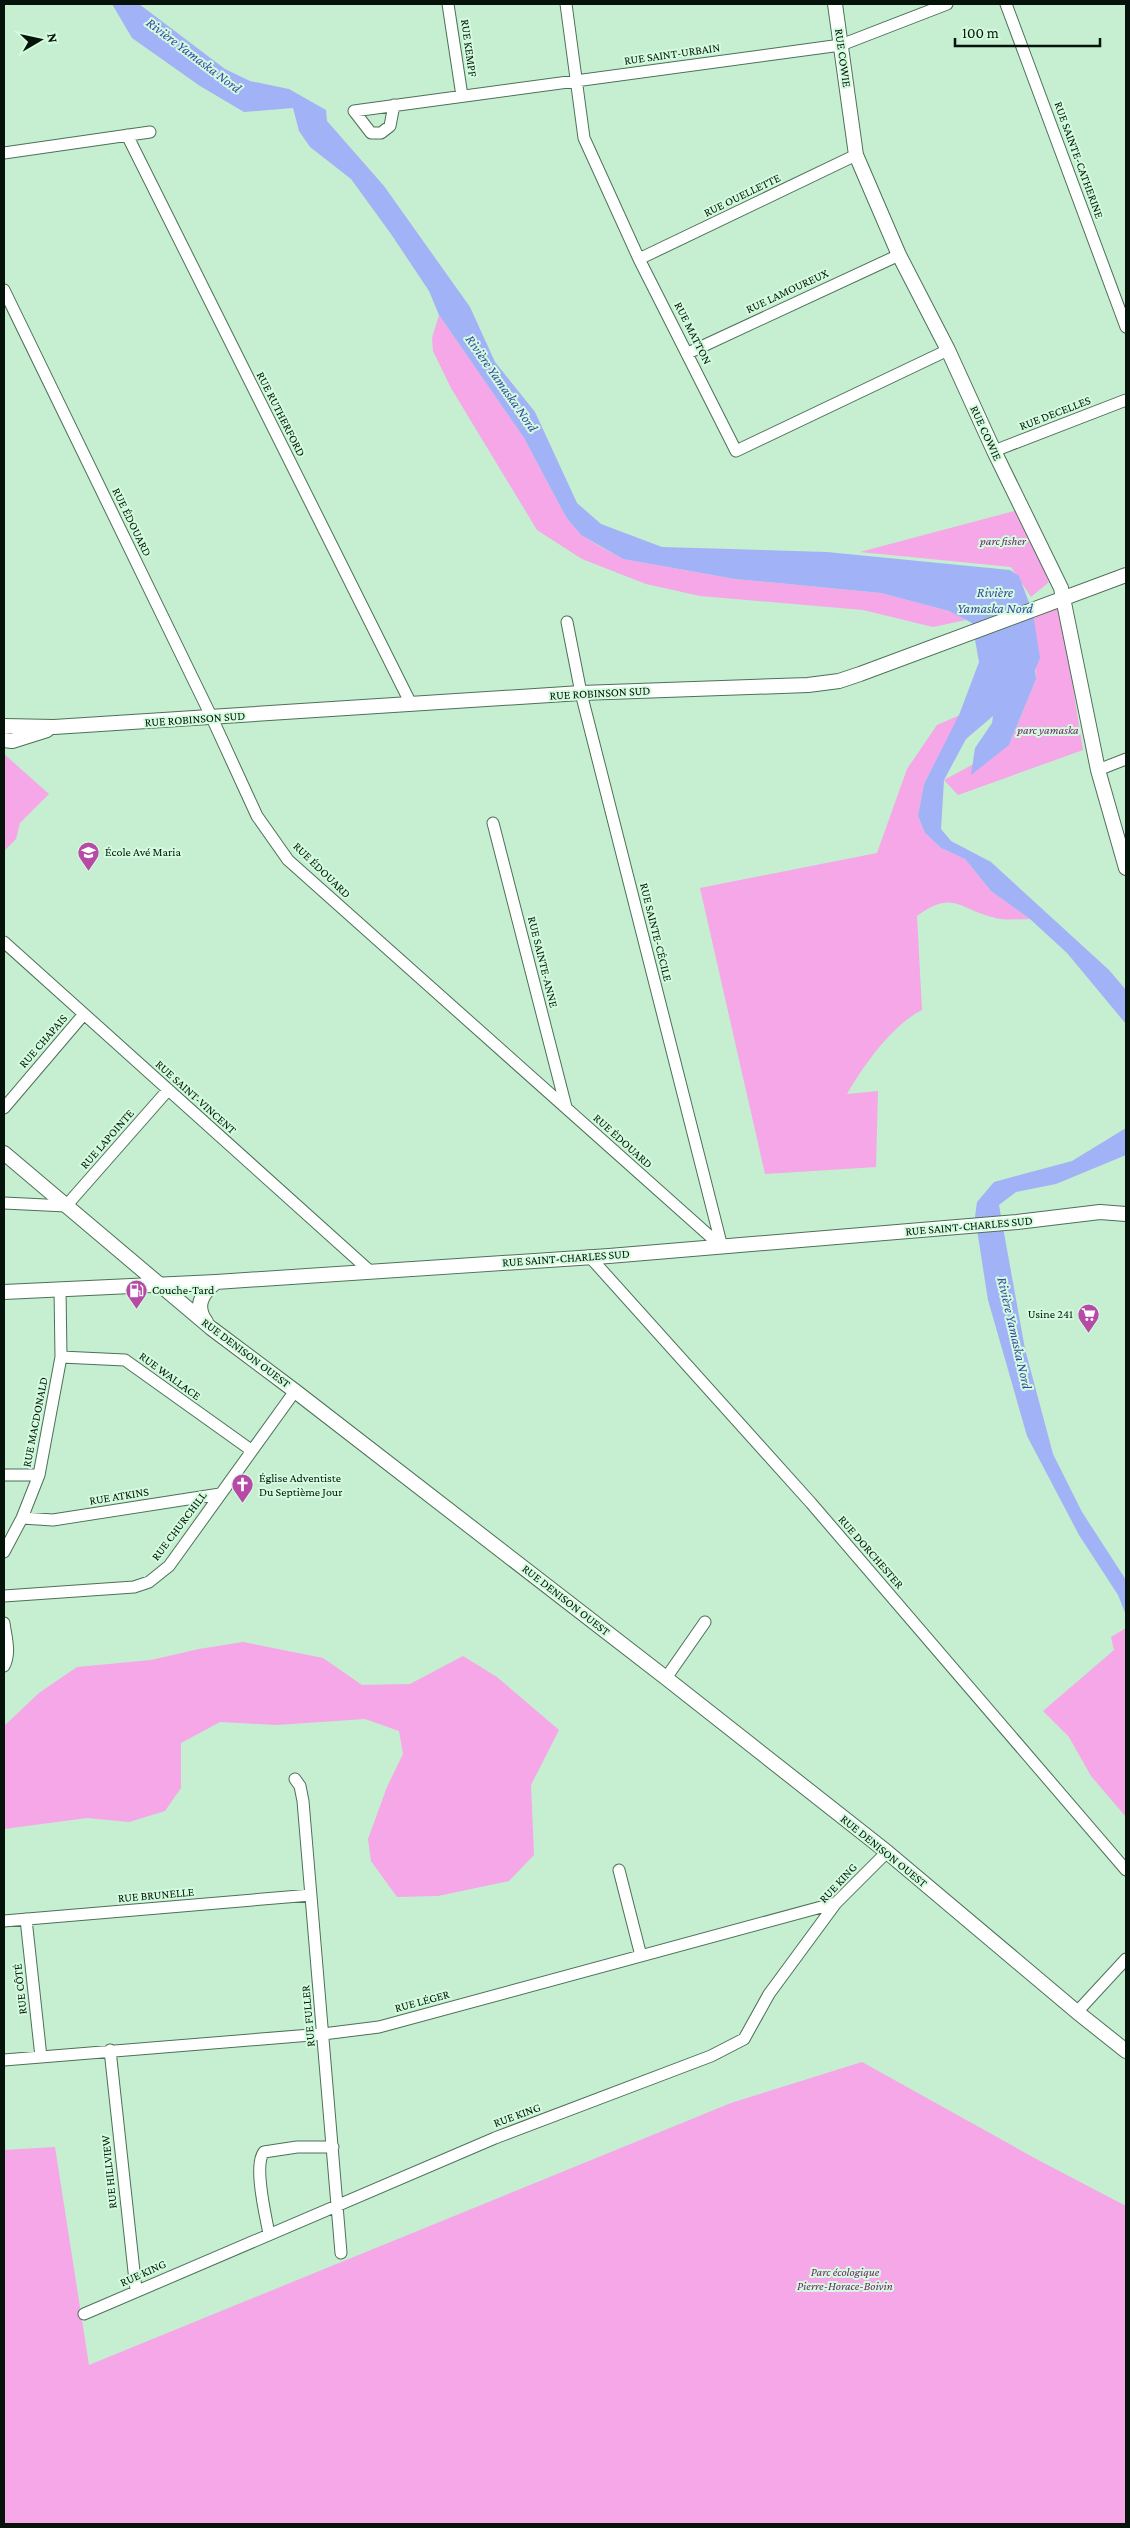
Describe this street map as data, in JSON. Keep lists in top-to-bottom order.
{
  "streets": {
    "street": [
      "RUE KEMPF",
      "RUE SAINT-URBAIN",
      "RUE COWIE",
      "RUE SAINTE-CATHERINE",
      "RUE OUELLETTE",
      "RUE LAMOUREUX",
      "RUE MATTON",
      "RUE DECELLES",
      "RUE RUTHERFORD",
      "RUE ÉDOUARD",
      "RUE ROBINSON SUD",
      "RUE SAINTE-CÉCILE",
      "RUE SAINTE-ANNE",
      "RUE CHAPAIS",
      "RUE SAINT-VINCENT",
      "RUE LAPOINTE",
      "RUE SAINT-CHARLES SUD",
      "RUE DENISON OUEST",
      "RUE WALLACE",
      "RUE MACDONALD",
      "RUE ATKINS",
      "RUE CHURCHILL",
      "RUE DORCHESTER",
      "RUE KING",
      "RUE BRUNELLE",
      "RUE CÔTÉ",
      "RUE LÉGER",
      "RUE FULLER",
      "RUE HILLVIEW"
    ]
  },
  "crossings": [
    ["RUE KEMPF", "RUE SAINT-URBAIN"],
    ["RUE SAINT-URBAIN", "RUE COWIE"],
    ["RUE SAINT-URBAIN", "RUE MATTON"],
    ["RUE COWIE", "RUE OUELLETTE"],
    ["RUE COWIE", "RUE LAMOUREUX"],
    ["RUE COWIE", "RUE MATTON"],
    ["RUE COWIE", "RUE DECELLES"],
    ["RUE COWIE", "RUE ROBINSON SUD"],
    ["RUE OUELLETTE", "RUE MATTON"],
    ["RUE LAMOUREUX", "RUE MATTON"],
    ["RUE RUTHERFORD", "RUE ROBINSON SUD"],
    ["RUE ÉDOUARD", "RUE ROBINSON SUD"],
    ["RUE ÉDOUARD", "RUE SAINTE-CÉCILE"],
    ["RUE ÉDOUARD", "RUE SAINTE-ANNE"],
    ["RUE ÉDOUARD", "RUE SAINT-CHARLES SUD"],
    ["RUE ROBINSON SUD", "RUE SAINTE-CÉCILE"],
    ["RUE SAINTE-CÉCILE", "RUE SAINT-CHARLES SUD"],
    ["RUE CHAPAIS", "RUE SAINT-VINCENT"],
    ["RUE SAINT-VINCENT", "RUE LAPOINTE"],
    ["RUE SAINT-VINCENT", "RUE SAINT-CHARLES SUD"],
    ["RUE LAPOINTE", "RUE DENISON OUEST"],
    ["RUE SAINT-CHARLES SUD", "RUE DENISON OUEST"],
    ["RUE SAINT-CHARLES SUD", "RUE MACDONALD"],
    ["RUE SAINT-CHARLES SUD", "RUE DORCHESTER"],
    ["RUE DENISON OUEST", "RUE CHURCHILL"],
    ["RUE DENISON OUEST", "RUE KING"],
    ["RUE WALLACE", "RUE MACDONALD"],
    ["RUE WALLACE", "RUE CHURCHILL"],
    ["RUE MACDONALD", "RUE ATKINS"],
    ["RUE ATKINS", "RUE CHURCHILL"],
    ["RUE KING", "RUE LÉGER"],
    ["RUE KING", "RUE FULLER"],
    ["RUE KING", "RUE HILLVIEW"],
    ["RUE BRUNELLE", "RUE CÔTÉ"],
    ["RUE BRUNELLE", "RUE FULLER"],
    ["RUE CÔTÉ", "RUE LÉGER"],
    ["RUE LÉGER", "RUE FULLER"],
    ["RUE LÉGER", "RUE HILLVIEW"]
  ],
  "water": ["Rivière Yamaska Nord"],
  "parks": ["parc fisher", "parc yamaska", "Parc écologique Pierre-Horace-Boivin"],
  "places": {
    "school or university": ["École Avé Maria"],
    "fuel station": ["Couche-Tard"],
    "supermarket": ["Usine 241"],
    "church": ["Église Adventiste Du Septième Jour"]
  },
  "scale_bar": "100 m",
  "north": "right"
}
